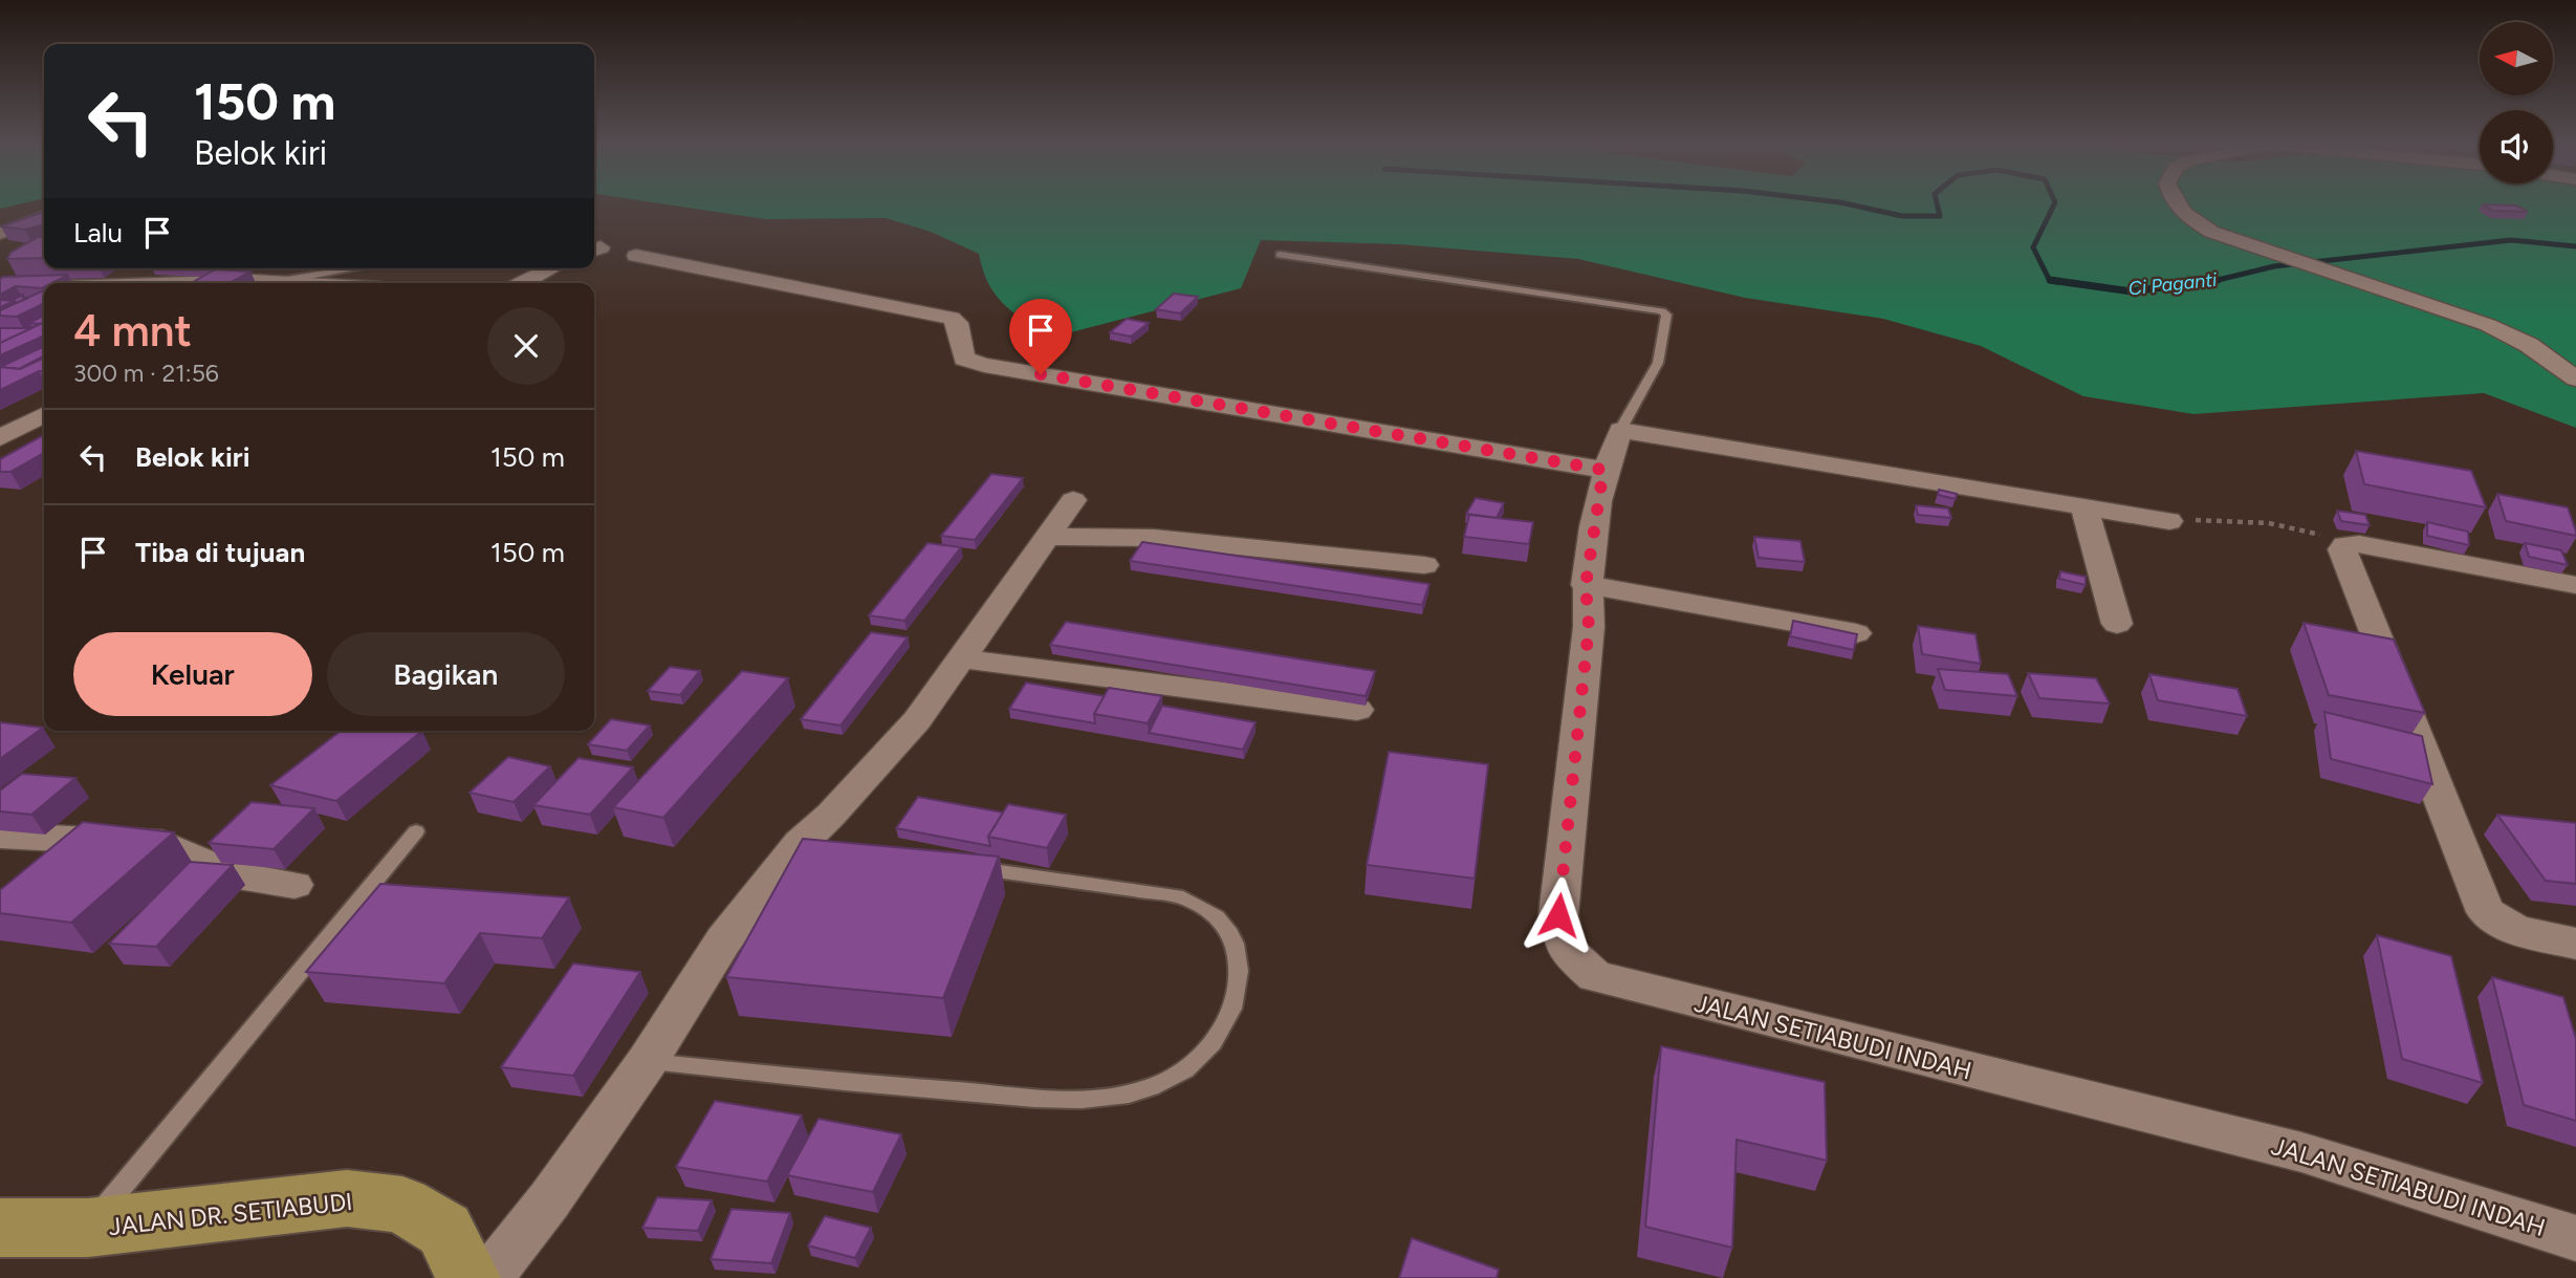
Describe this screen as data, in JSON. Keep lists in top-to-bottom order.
{
  "streets": {
    "main road": ["JALAN DR. SETIABUDI"],
    "street": ["JALAN SETIABUDI INDAH"]
  },
  "water": ["Ci Paganti"],
  "north": "left",
  "page": {
    "turn": ["150 m", "Belok kiri"],
    "then": "Lalu",
    "heading": ["4 mnt", "300 m · 21:56"],
    "list": [
      {
        "name": "Belok kiri",
        "value": "150 m"
      },
      {
        "name": "Tiba di tujuan",
        "value": "150 m"
      }
    ],
    "buttons": ["Keluar", "Bagikan"]
  }
}
